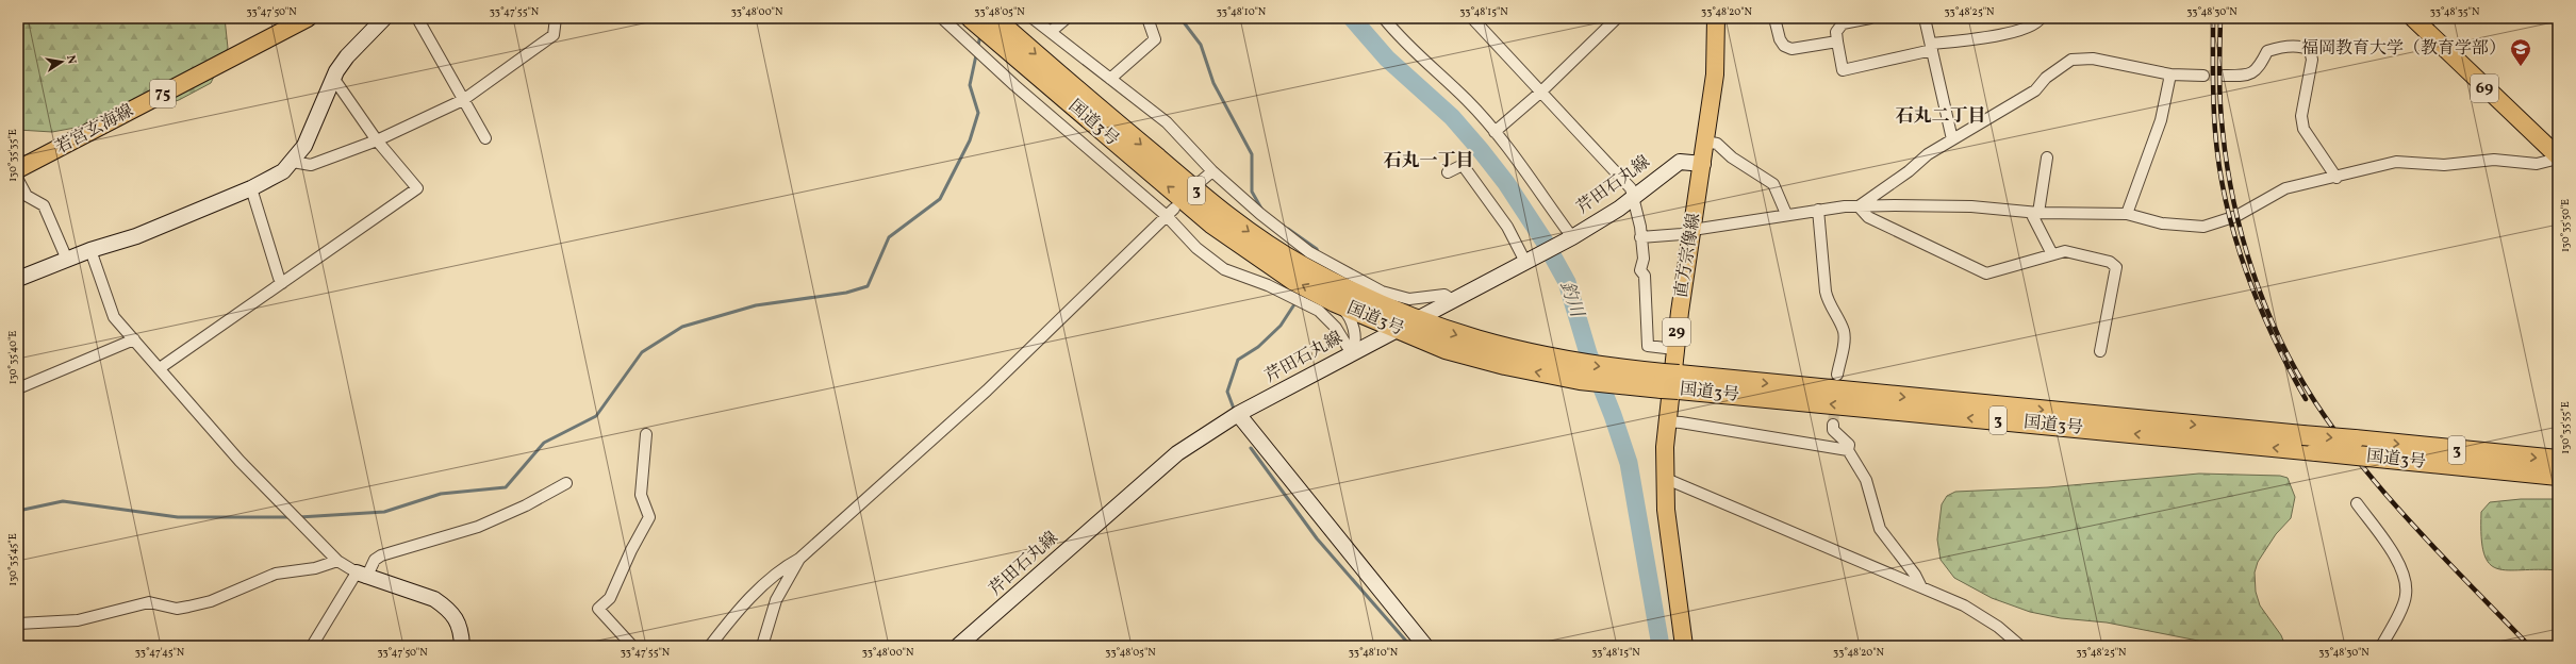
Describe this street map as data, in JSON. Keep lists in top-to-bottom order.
{
  "streets": {
    "highway": ["国道3号", "3"],
    "main road": [
      "69",
      "75",
      "若宮玄海線",
      "直方宗像線",
      "29"
    ],
    "street": ["芹田石丸線"]
  },
  "crossings": [
    ["国道3号", "芹田石丸線"],
    ["芹田石丸線", "直方宗像線"]
  ],
  "districts": ["石丸二丁目", "石丸一丁目"],
  "water": ["釣川"],
  "places": {
    "school or university": ["福岡教育大学（教育学部）"]
  },
  "north": "right",
  "coordinates": [
    "33°47'50\"N",
    "33°47'55\"N",
    "33°48'00\"N",
    "33°48'05\"N",
    "33°48'10\"N",
    "33°48'15\"N",
    "33°48'20\"N",
    "33°48'25\"N",
    "33°48'30\"N",
    "33°48'35\"N",
    "130°35'35\"E",
    "130°35'50\"E",
    "130°35'40\"E",
    "130°35'55\"E",
    "130°35'45\"E",
    "33°47'45\"N"
  ]
}
